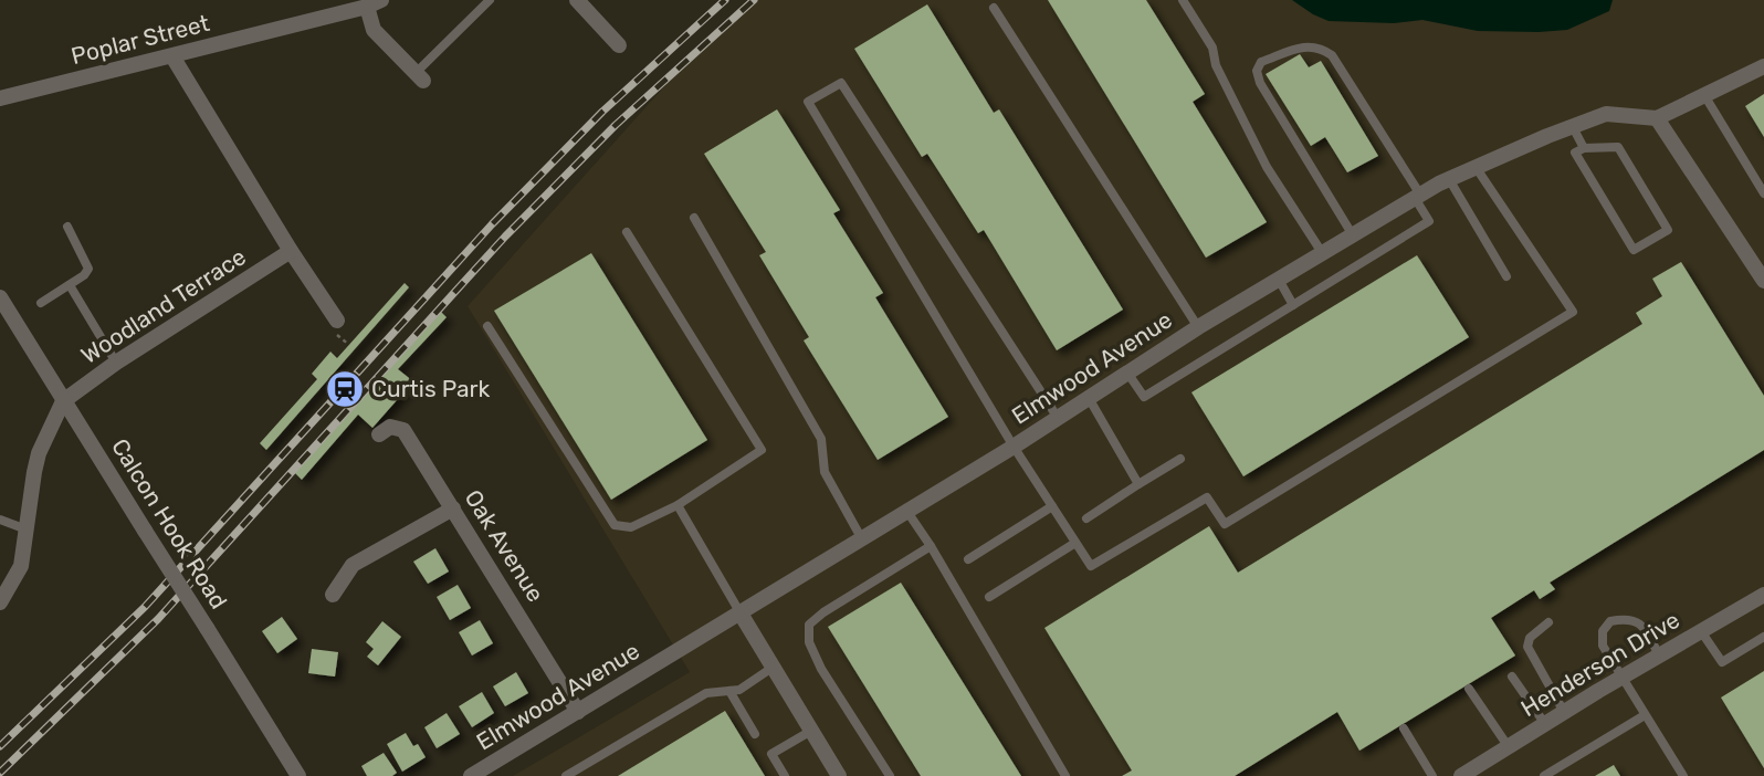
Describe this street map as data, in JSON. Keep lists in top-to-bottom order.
{
  "streets": {
    "street": [
      "Poplar Street",
      "Woodland Terrace",
      "Elmwood Avenue",
      "Calcon Hook Road",
      "Oak Avenue",
      "Henderson Drive"
    ]
  },
  "crossings": [
    ["Woodland Terrace", "Calcon Hook Road"],
    ["Elmwood Avenue", "Oak Avenue"]
  ],
  "places": {
    "station": ["Curtis Park"]
  }
}
